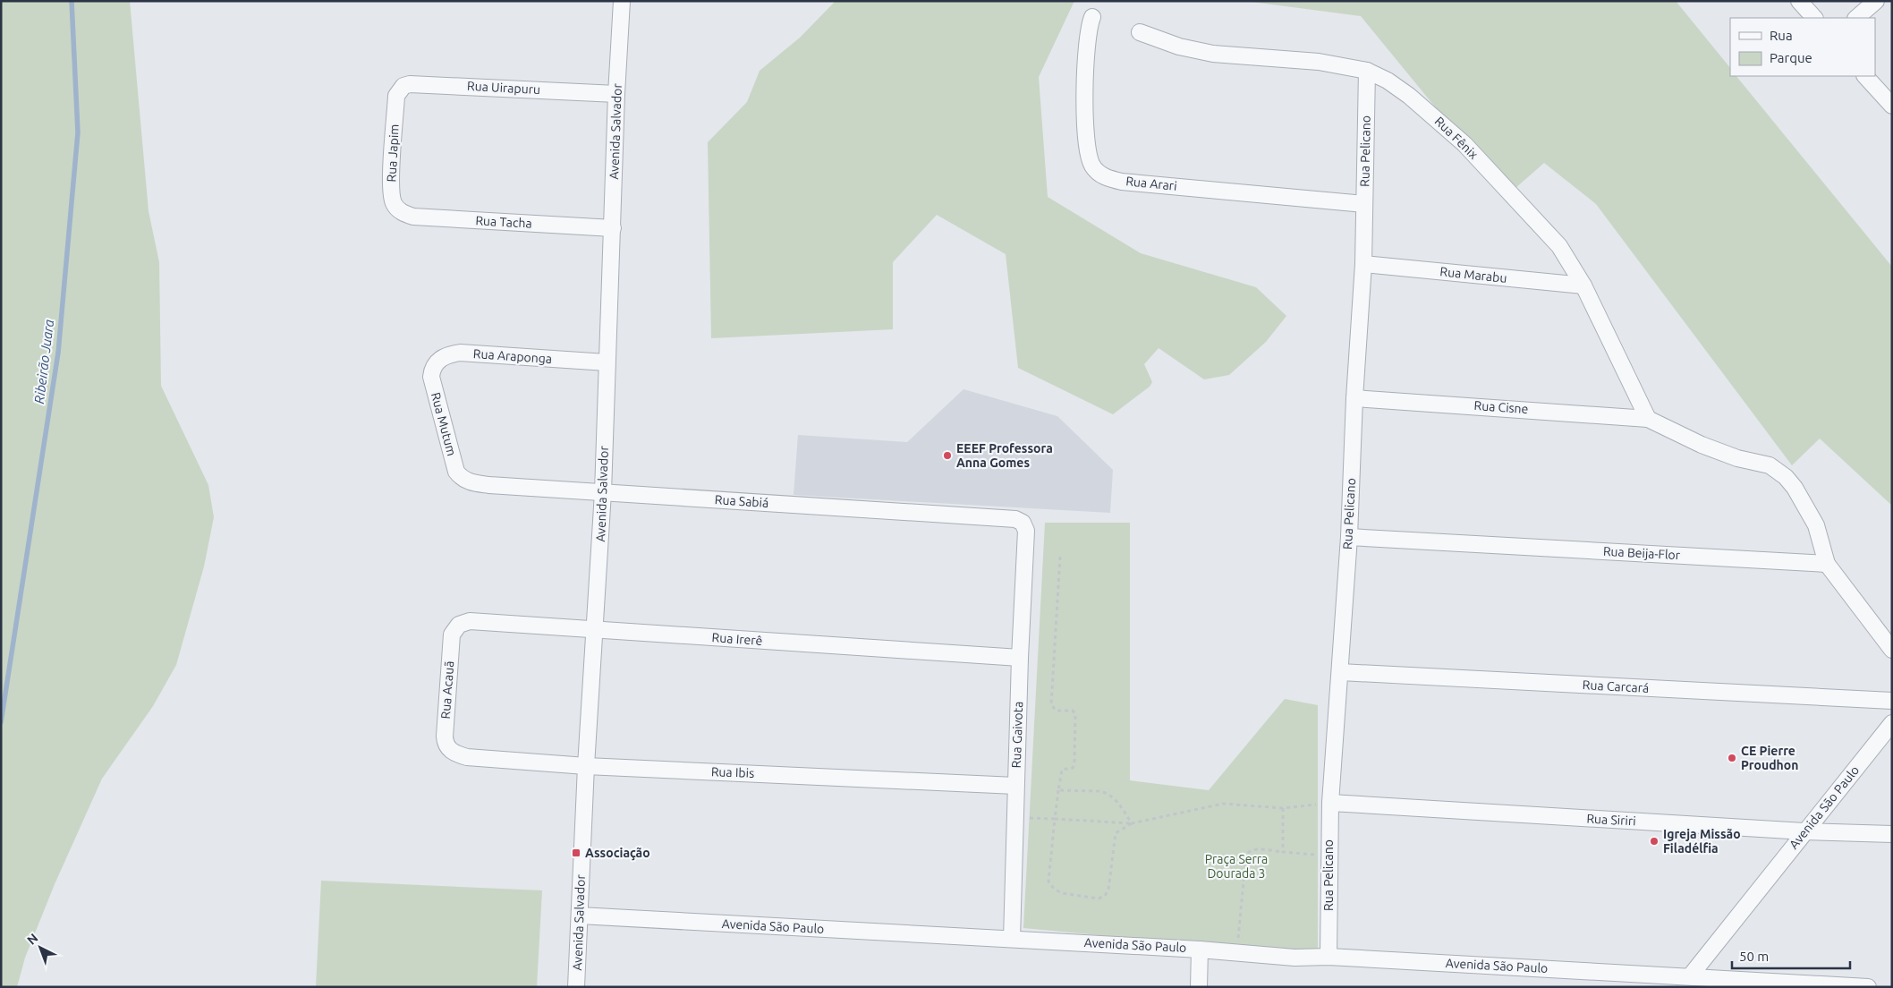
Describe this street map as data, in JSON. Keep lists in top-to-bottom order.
{
  "streets": {
    "street": [
      "Rua Uirapuru",
      "Avenida Salvador",
      "Rua Fênix",
      "Rua Pelicano",
      "Rua Japim",
      "Rua Arari",
      "Rua Tacha",
      "Rua Marabu",
      "Rua Araponga",
      "Rua Cisne",
      "Rua Mutum",
      "Rua Sabiá",
      "Rua Beija-Flor",
      "Rua Irerê",
      "Rua Carcará",
      "Rua Acauã",
      "Rua Gaivota",
      "Rua Ibis",
      "Avenida São Paulo",
      "Rua Siriri"
    ]
  },
  "crossings": [
    ["Rua Uirapuru", "Avenida Salvador"],
    ["Rua Uirapuru", "Rua Japim"],
    ["Avenida Salvador", "Rua Tacha"],
    ["Avenida Salvador", "Rua Araponga"],
    ["Avenida Salvador", "Rua Sabiá"],
    ["Avenida Salvador", "Rua Irerê"],
    ["Avenida Salvador", "Rua Ibis"],
    ["Avenida Salvador", "Avenida São Paulo"],
    ["Rua Fênix", "Rua Pelicano"],
    ["Rua Fênix", "Rua Marabu"],
    ["Rua Fênix", "Rua Cisne"],
    ["Rua Pelicano", "Rua Arari"],
    ["Rua Pelicano", "Rua Marabu"],
    ["Rua Pelicano", "Rua Cisne"],
    ["Rua Pelicano", "Rua Beija-Flor"],
    ["Rua Pelicano", "Rua Carcará"],
    ["Rua Pelicano", "Avenida São Paulo"],
    ["Rua Pelicano", "Rua Siriri"],
    ["Rua Japim", "Rua Tacha"],
    ["Rua Araponga", "Rua Mutum"],
    ["Rua Mutum", "Rua Sabiá"],
    ["Rua Sabiá", "Rua Gaivota"],
    ["Rua Irerê", "Rua Acauã"],
    ["Rua Irerê", "Rua Gaivota"],
    ["Rua Acauã", "Rua Ibis"],
    ["Rua Gaivota", "Rua Ibis"],
    ["Rua Gaivota", "Avenida São Paulo"],
    ["Avenida São Paulo", "Rua Siriri"]
  ],
  "water": ["Ribeirão Juara"],
  "parks": ["Praça Serra Dourada 3"],
  "places": {
    "other": ["EEEF Professora Anna Gomes", "CE Pierre Proudhon", "Igreja Missão Filadélfia"],
    "transit": ["Associação"]
  },
  "legend": ["Rua", "Parque"],
  "scale_bar": "50 m",
  "north": "top left"
}
